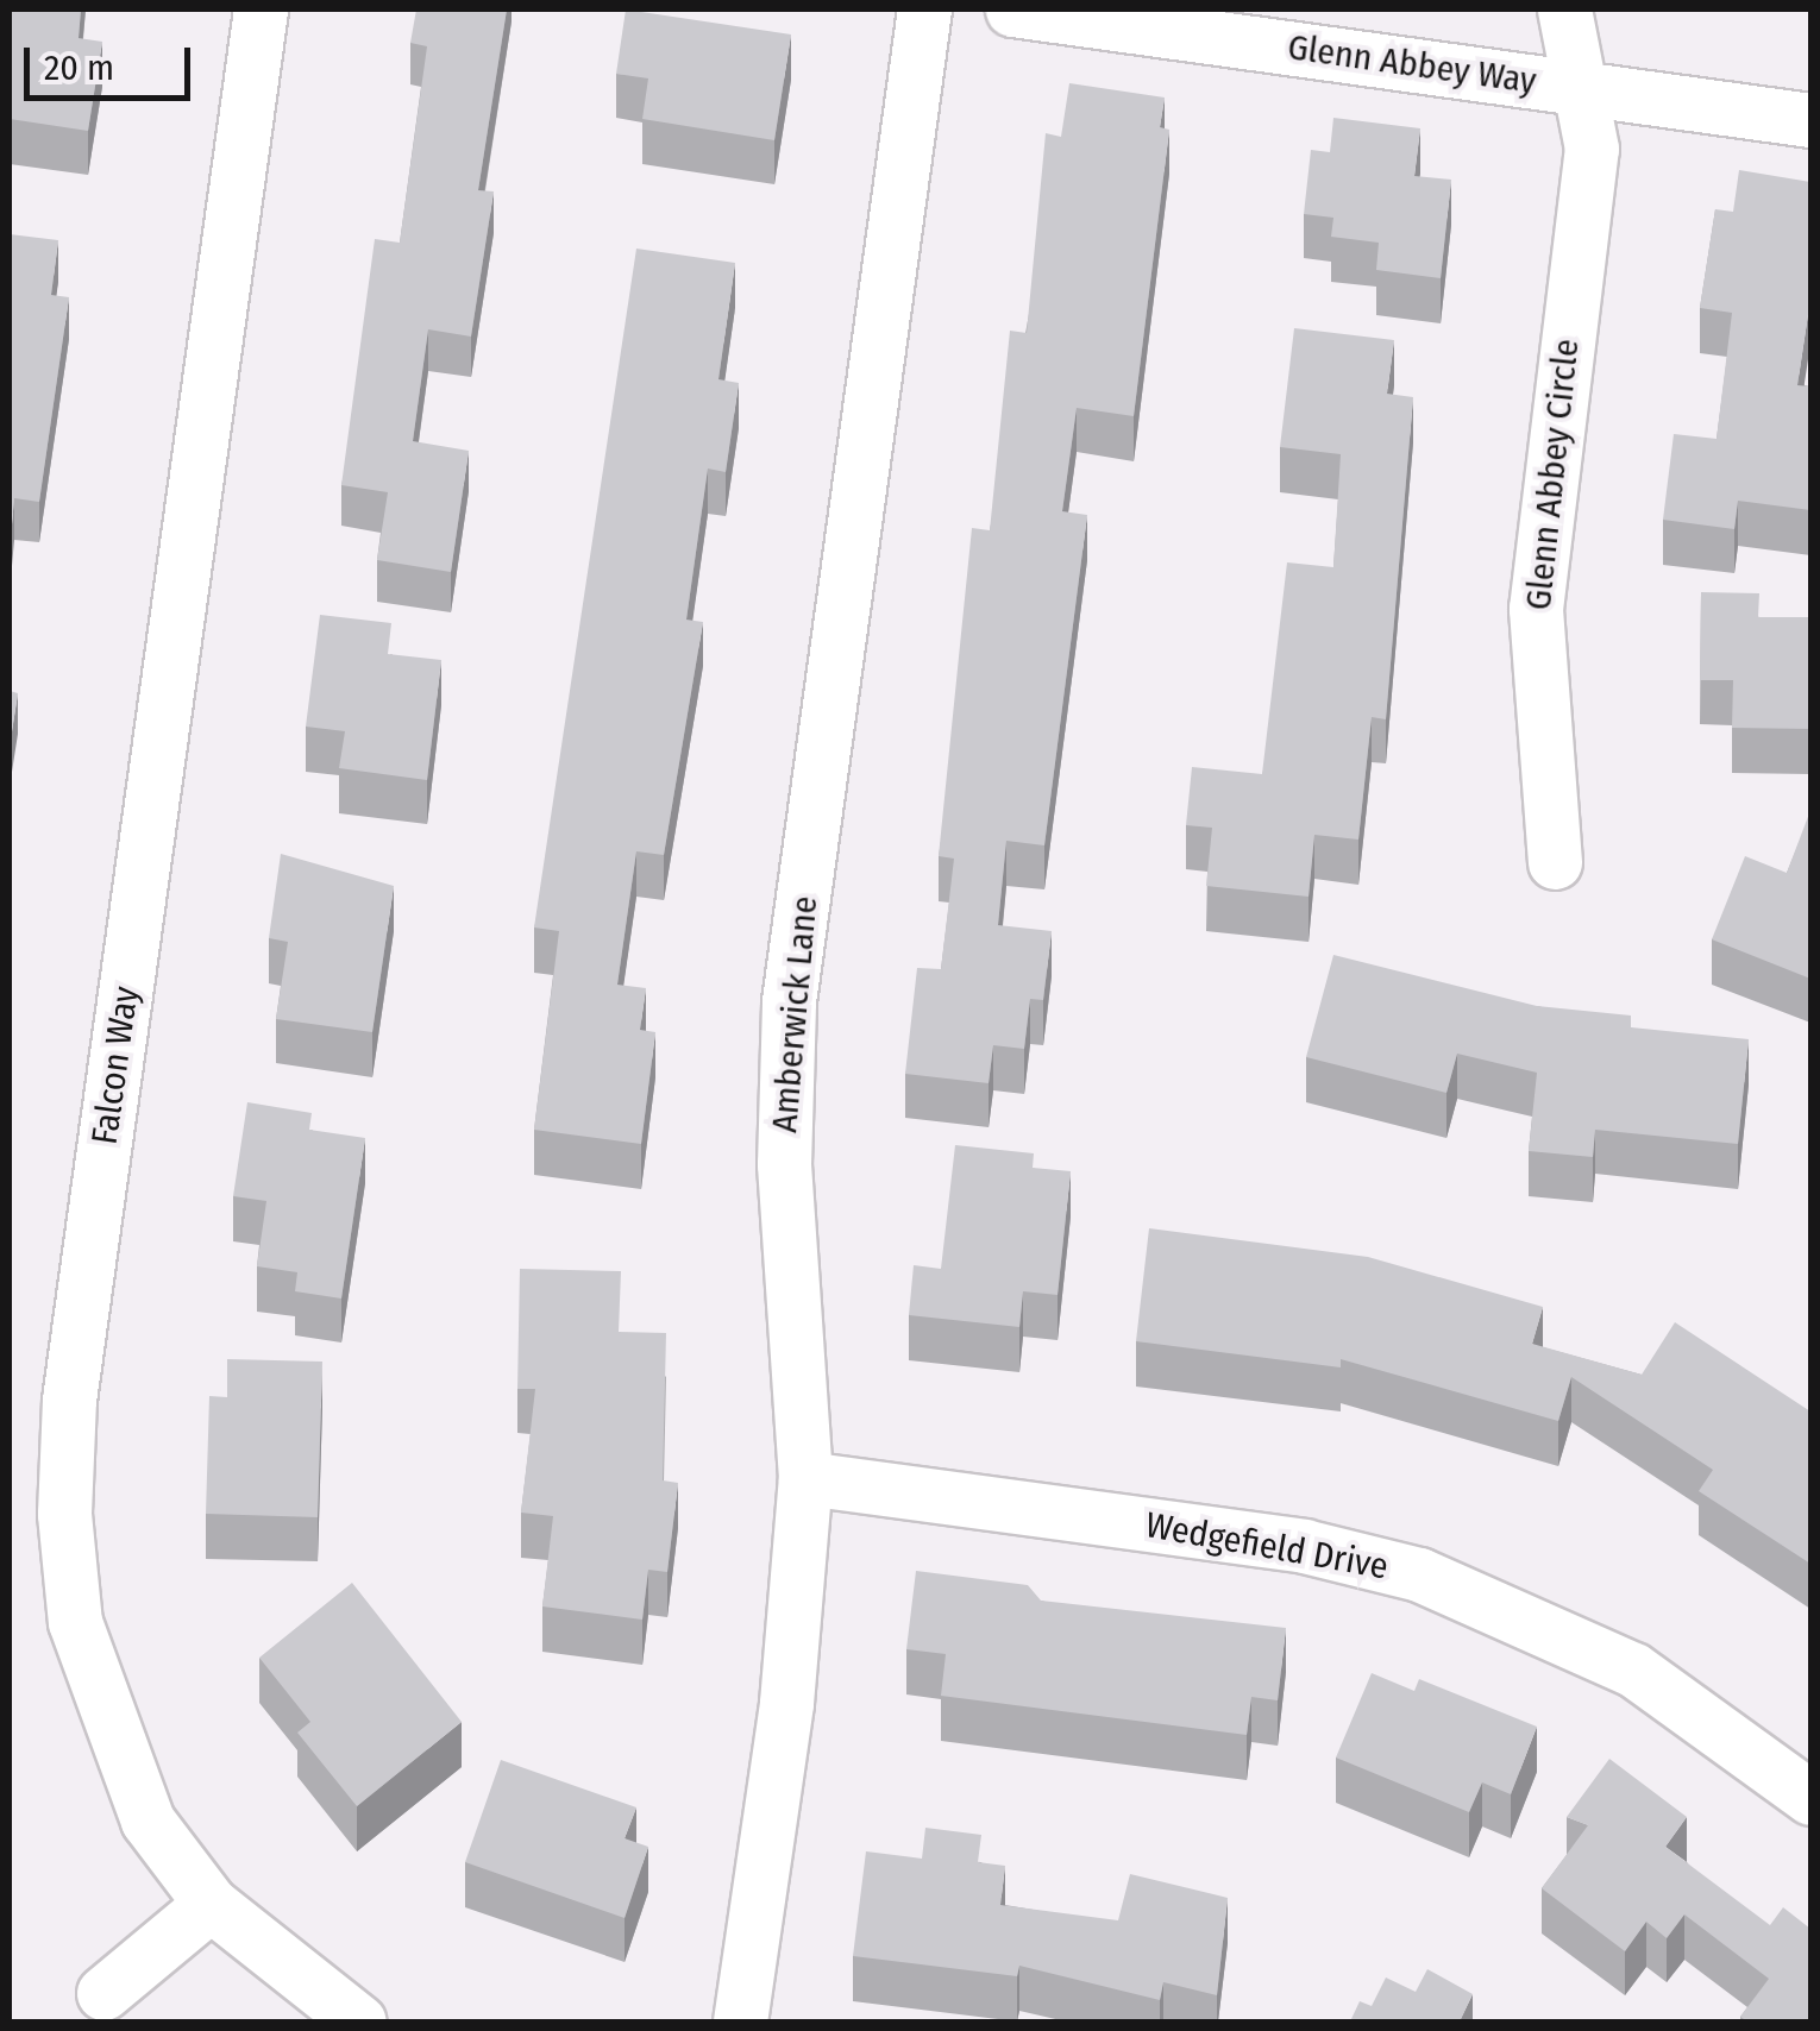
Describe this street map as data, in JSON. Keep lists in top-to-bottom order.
{
  "streets": {
    "street": [
      "Glenn Abbey Way",
      "Glenn Abbey Circle",
      "Amberwick Lane",
      "Falcon Way",
      "Wedgefield Drive"
    ]
  },
  "crossings": [
    ["Glenn Abbey Way", "Glenn Abbey Circle"],
    ["Amberwick Lane", "Wedgefield Drive"]
  ],
  "scale_bar": "20 m"
}
